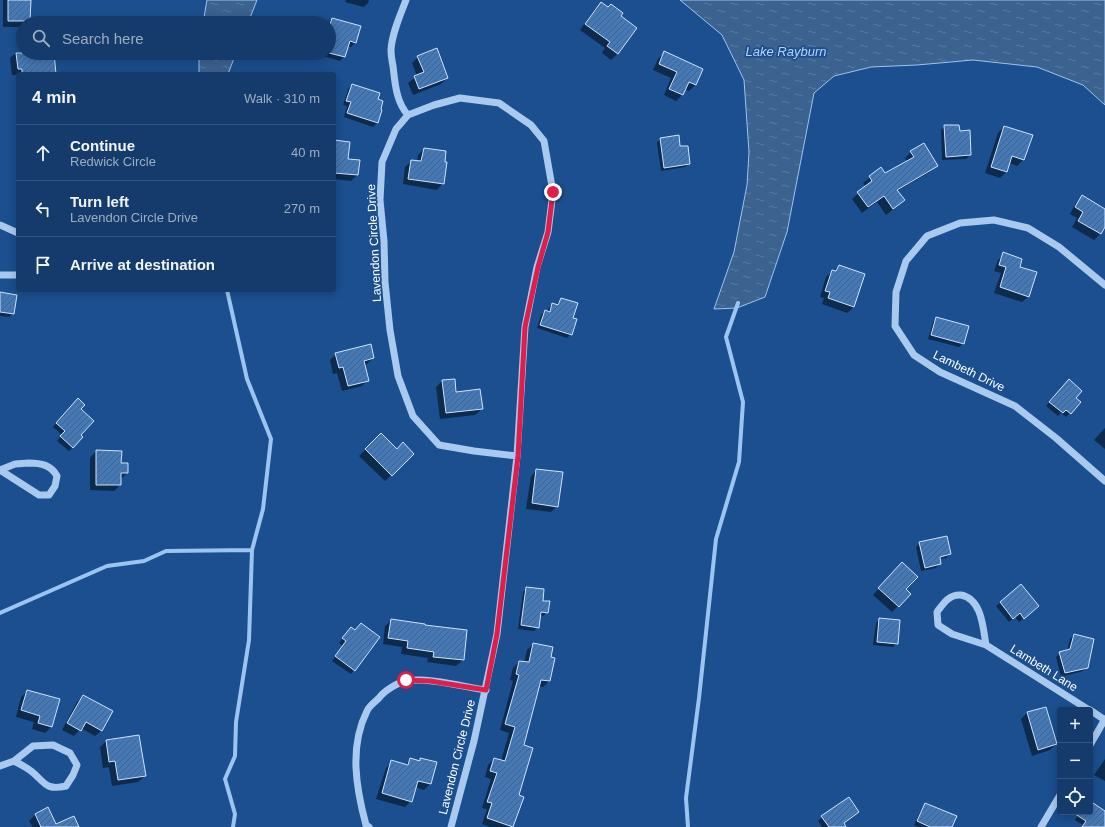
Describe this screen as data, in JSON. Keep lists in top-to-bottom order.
{
  "streets": {
    "street": ["Lavendon Circle Drive", "Lambeth Drive", "Lambeth Lane"]
  },
  "water": ["Lake Rayburn"],
  "page": {
    "search": "Search here",
    "heading": ["4 min", "Walk · 310 m"],
    "list": [
      ["Continue", "Redwick Circle", "40 m"],
      ["Turn left", "Lavendon Circle Drive", "270 m"],
      "Arrive at destination"
    ],
    "map_buttons": ["+", "−"]
  }
}
